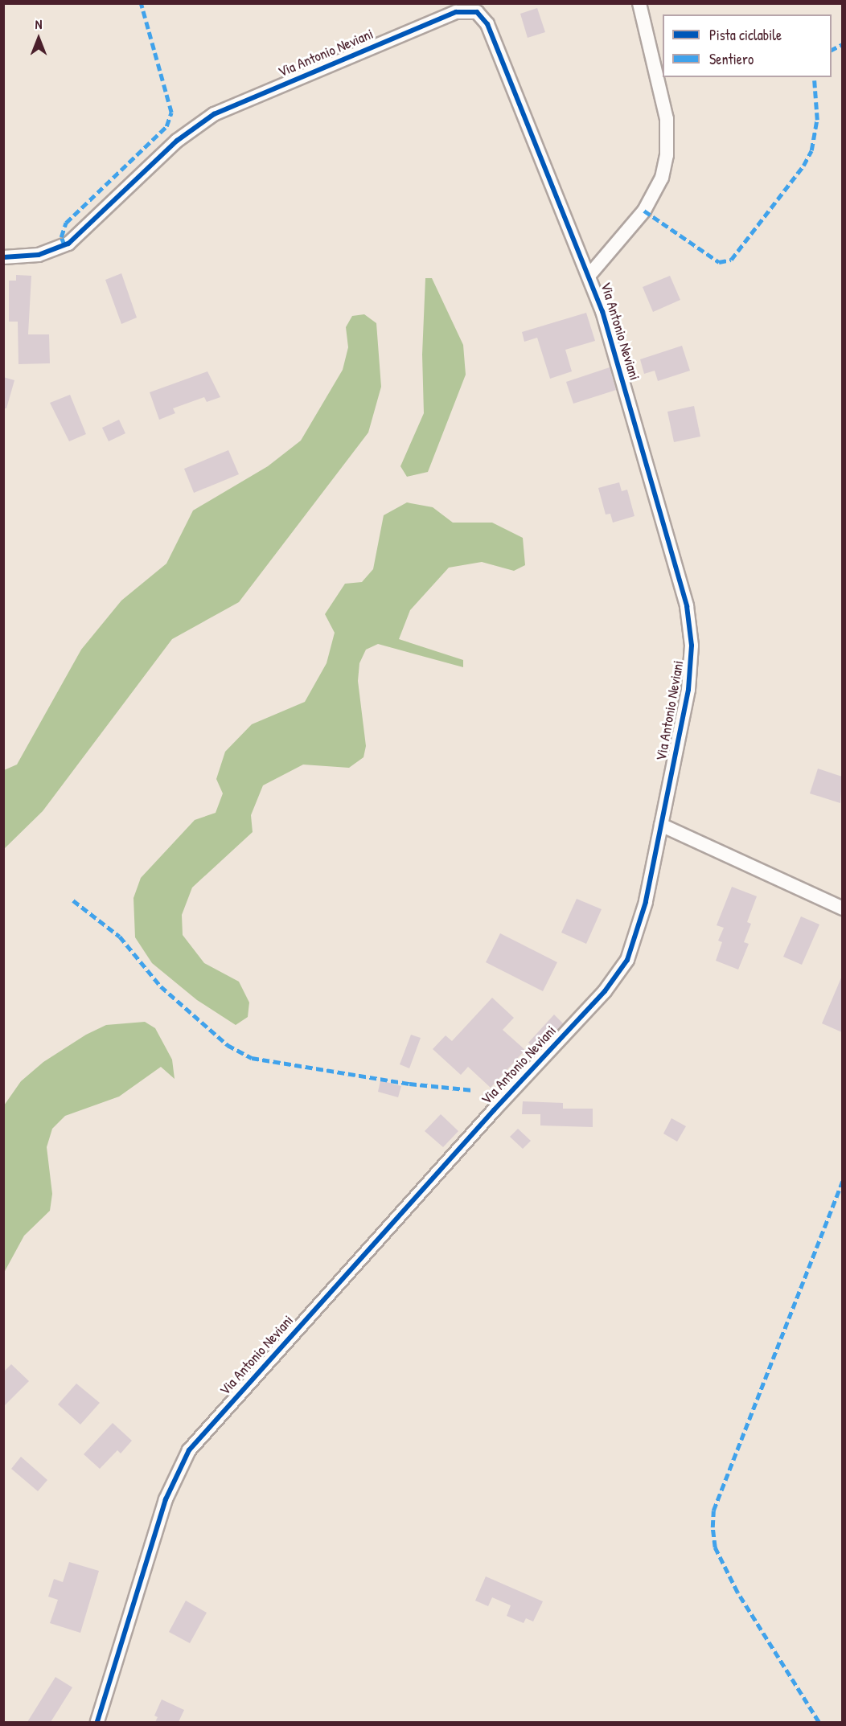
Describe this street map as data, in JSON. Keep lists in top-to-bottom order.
{
  "streets": {
    "street": ["Via Antonio Neviani"]
  },
  "legend": ["Pista ciclabile", "Sentiero"],
  "north": "top"
}
